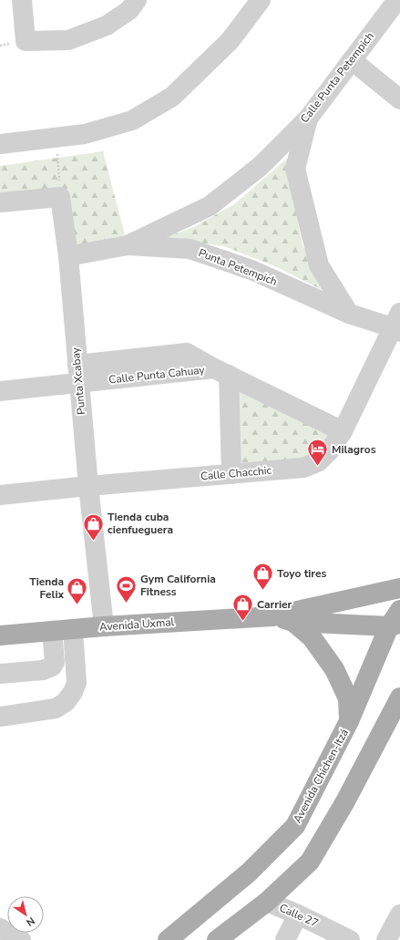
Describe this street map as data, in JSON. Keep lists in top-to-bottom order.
{
  "streets": {
    "main road": ["Avenida Uxmal", "Avenida Chichen-Itzá"],
    "street": [
      "Calle Punta Petempich",
      "Punta Petempich",
      "Calle Punta Cahuay",
      "Punta Xcabay",
      "Calle Chacchic",
      "Calle 27"
    ]
  },
  "crossings": [
    ["Calle Punta Petempich", "Punta Petempich"],
    ["Punta Petempich", "Punta Xcabay"],
    ["Punta Petempich", "Calle Chacchic"],
    ["Calle Punta Cahuay", "Punta Xcabay"],
    ["Punta Xcabay", "Calle Chacchic"],
    ["Punta Xcabay", "Avenida Uxmal"],
    ["Avenida Uxmal", "Avenida Chichen-Itzá"]
  ],
  "places": {
    "hotel": ["Milagros"],
    "shop": [
      "Tienda cuba cienfueguera",
      "Toyo tires",
      "Tienda Felix",
      "Carrier"
    ],
    "sports": ["Gym California Fitness"]
  },
  "north": "bottom right"
}
